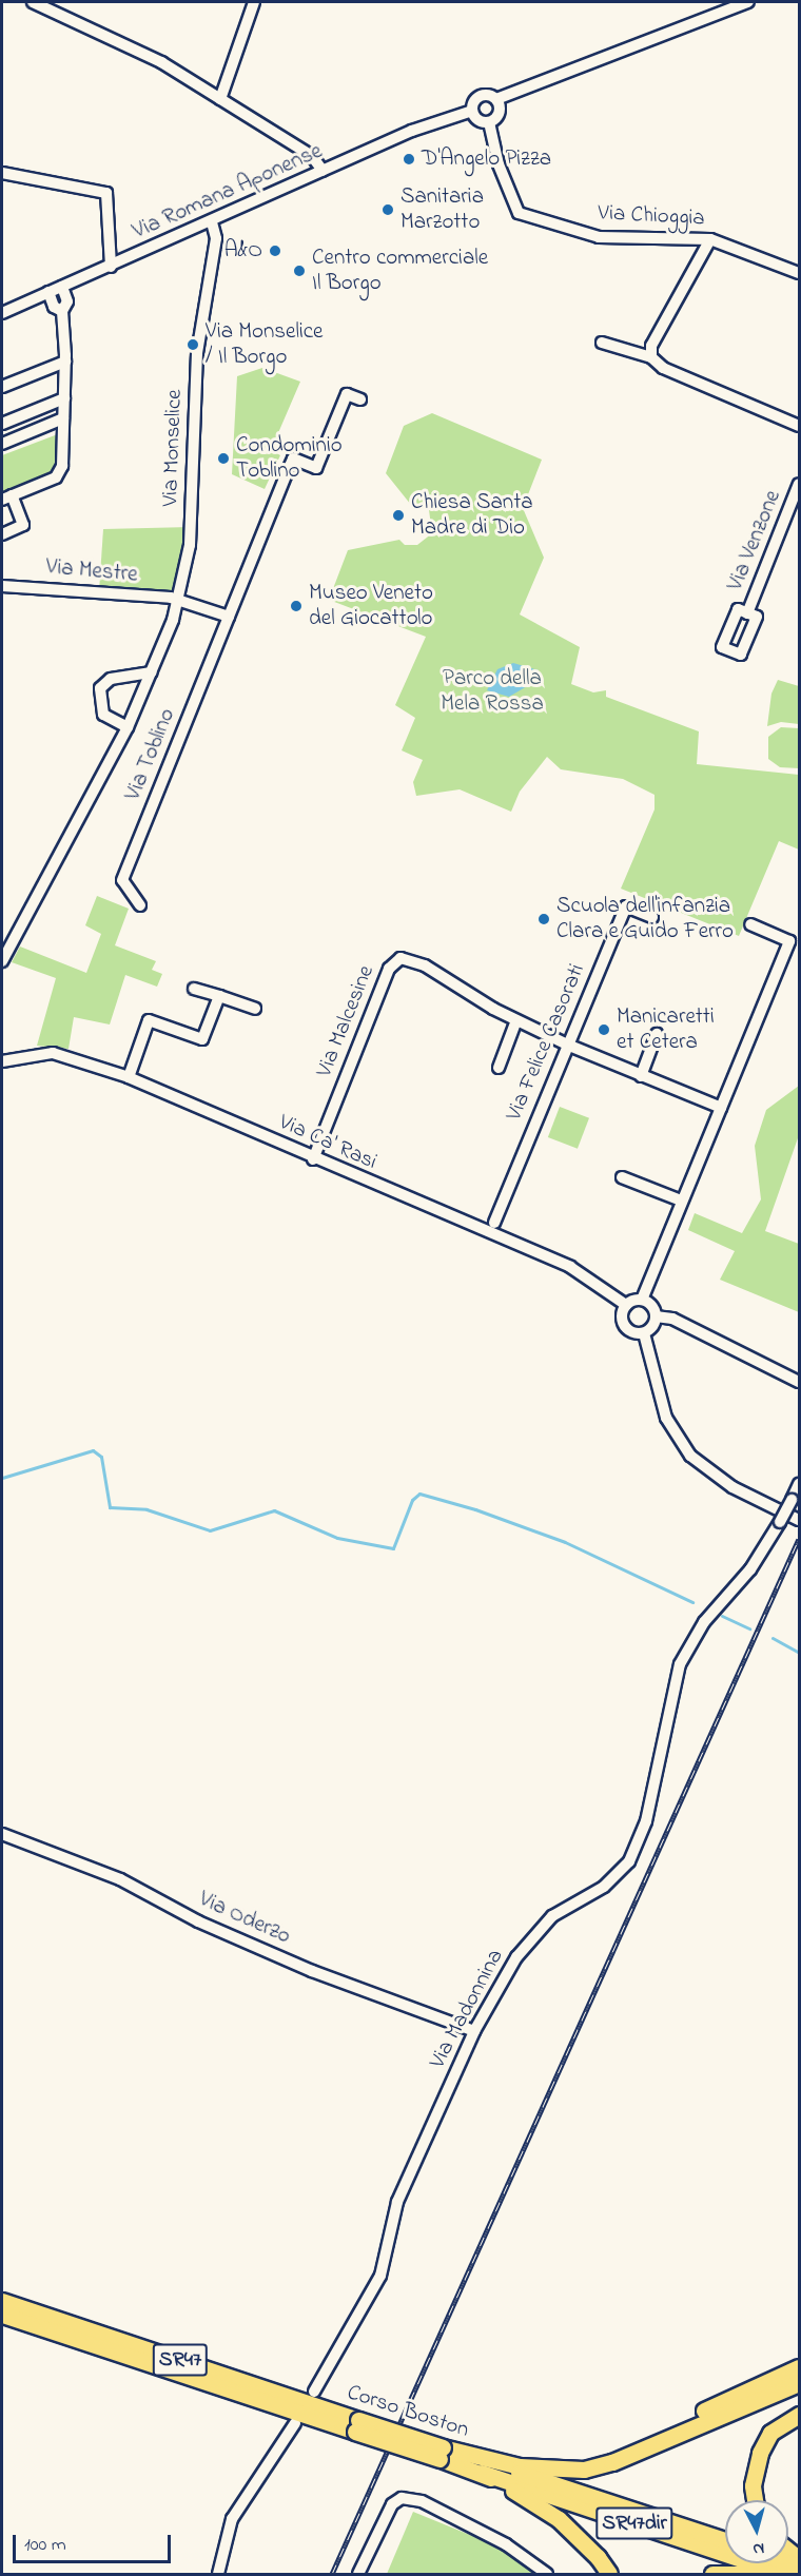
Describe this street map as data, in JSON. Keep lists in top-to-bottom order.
{
  "streets": {
    "highway": ["SR47", "Corso Boston", "SR47dir"],
    "street": [
      "Via Romana Aponense",
      "Via Chioggia",
      "Via Monselice",
      "Via Venzone",
      "Via Mestre",
      "Via Toblino",
      "Via Malcesine",
      "Via Felice Casorati",
      "Via Ca' Rasi",
      "Via Oderzo",
      "Via Madonnina"
    ]
  },
  "crossings": [
    ["Via Romana Aponense", "Via Chioggia"],
    ["Via Romana Aponense", "Via Monselice"],
    ["Via Monselice", "Via Mestre"],
    ["Via Malcesine", "Via Felice Casorati"],
    ["Via Malcesine", "Via Ca' Rasi"],
    ["Via Oderzo", "Via Madonnina"],
    ["SR47", "Corso Boston"],
    ["SR47", "SR47dir"],
    ["Corso Boston", "SR47dir"]
  ],
  "parks": ["Parco della Mela Rossa"],
  "places": [
    "D'Angelo Pizza",
    "Sanitaria Marzotto",
    "A&O",
    "Centro commerciale Il Borgo",
    "Via Monselice / Il Borgo",
    "Condominio Toblino",
    "Chiesa Santa Madre di Dio",
    "Museo Veneto del Giocattolo",
    "Scuola dell'infanzia Clara e Guido Ferro",
    "Manicaretti et Cetera"
  ],
  "scale_bar": "100 m",
  "north": "bottom"
}
